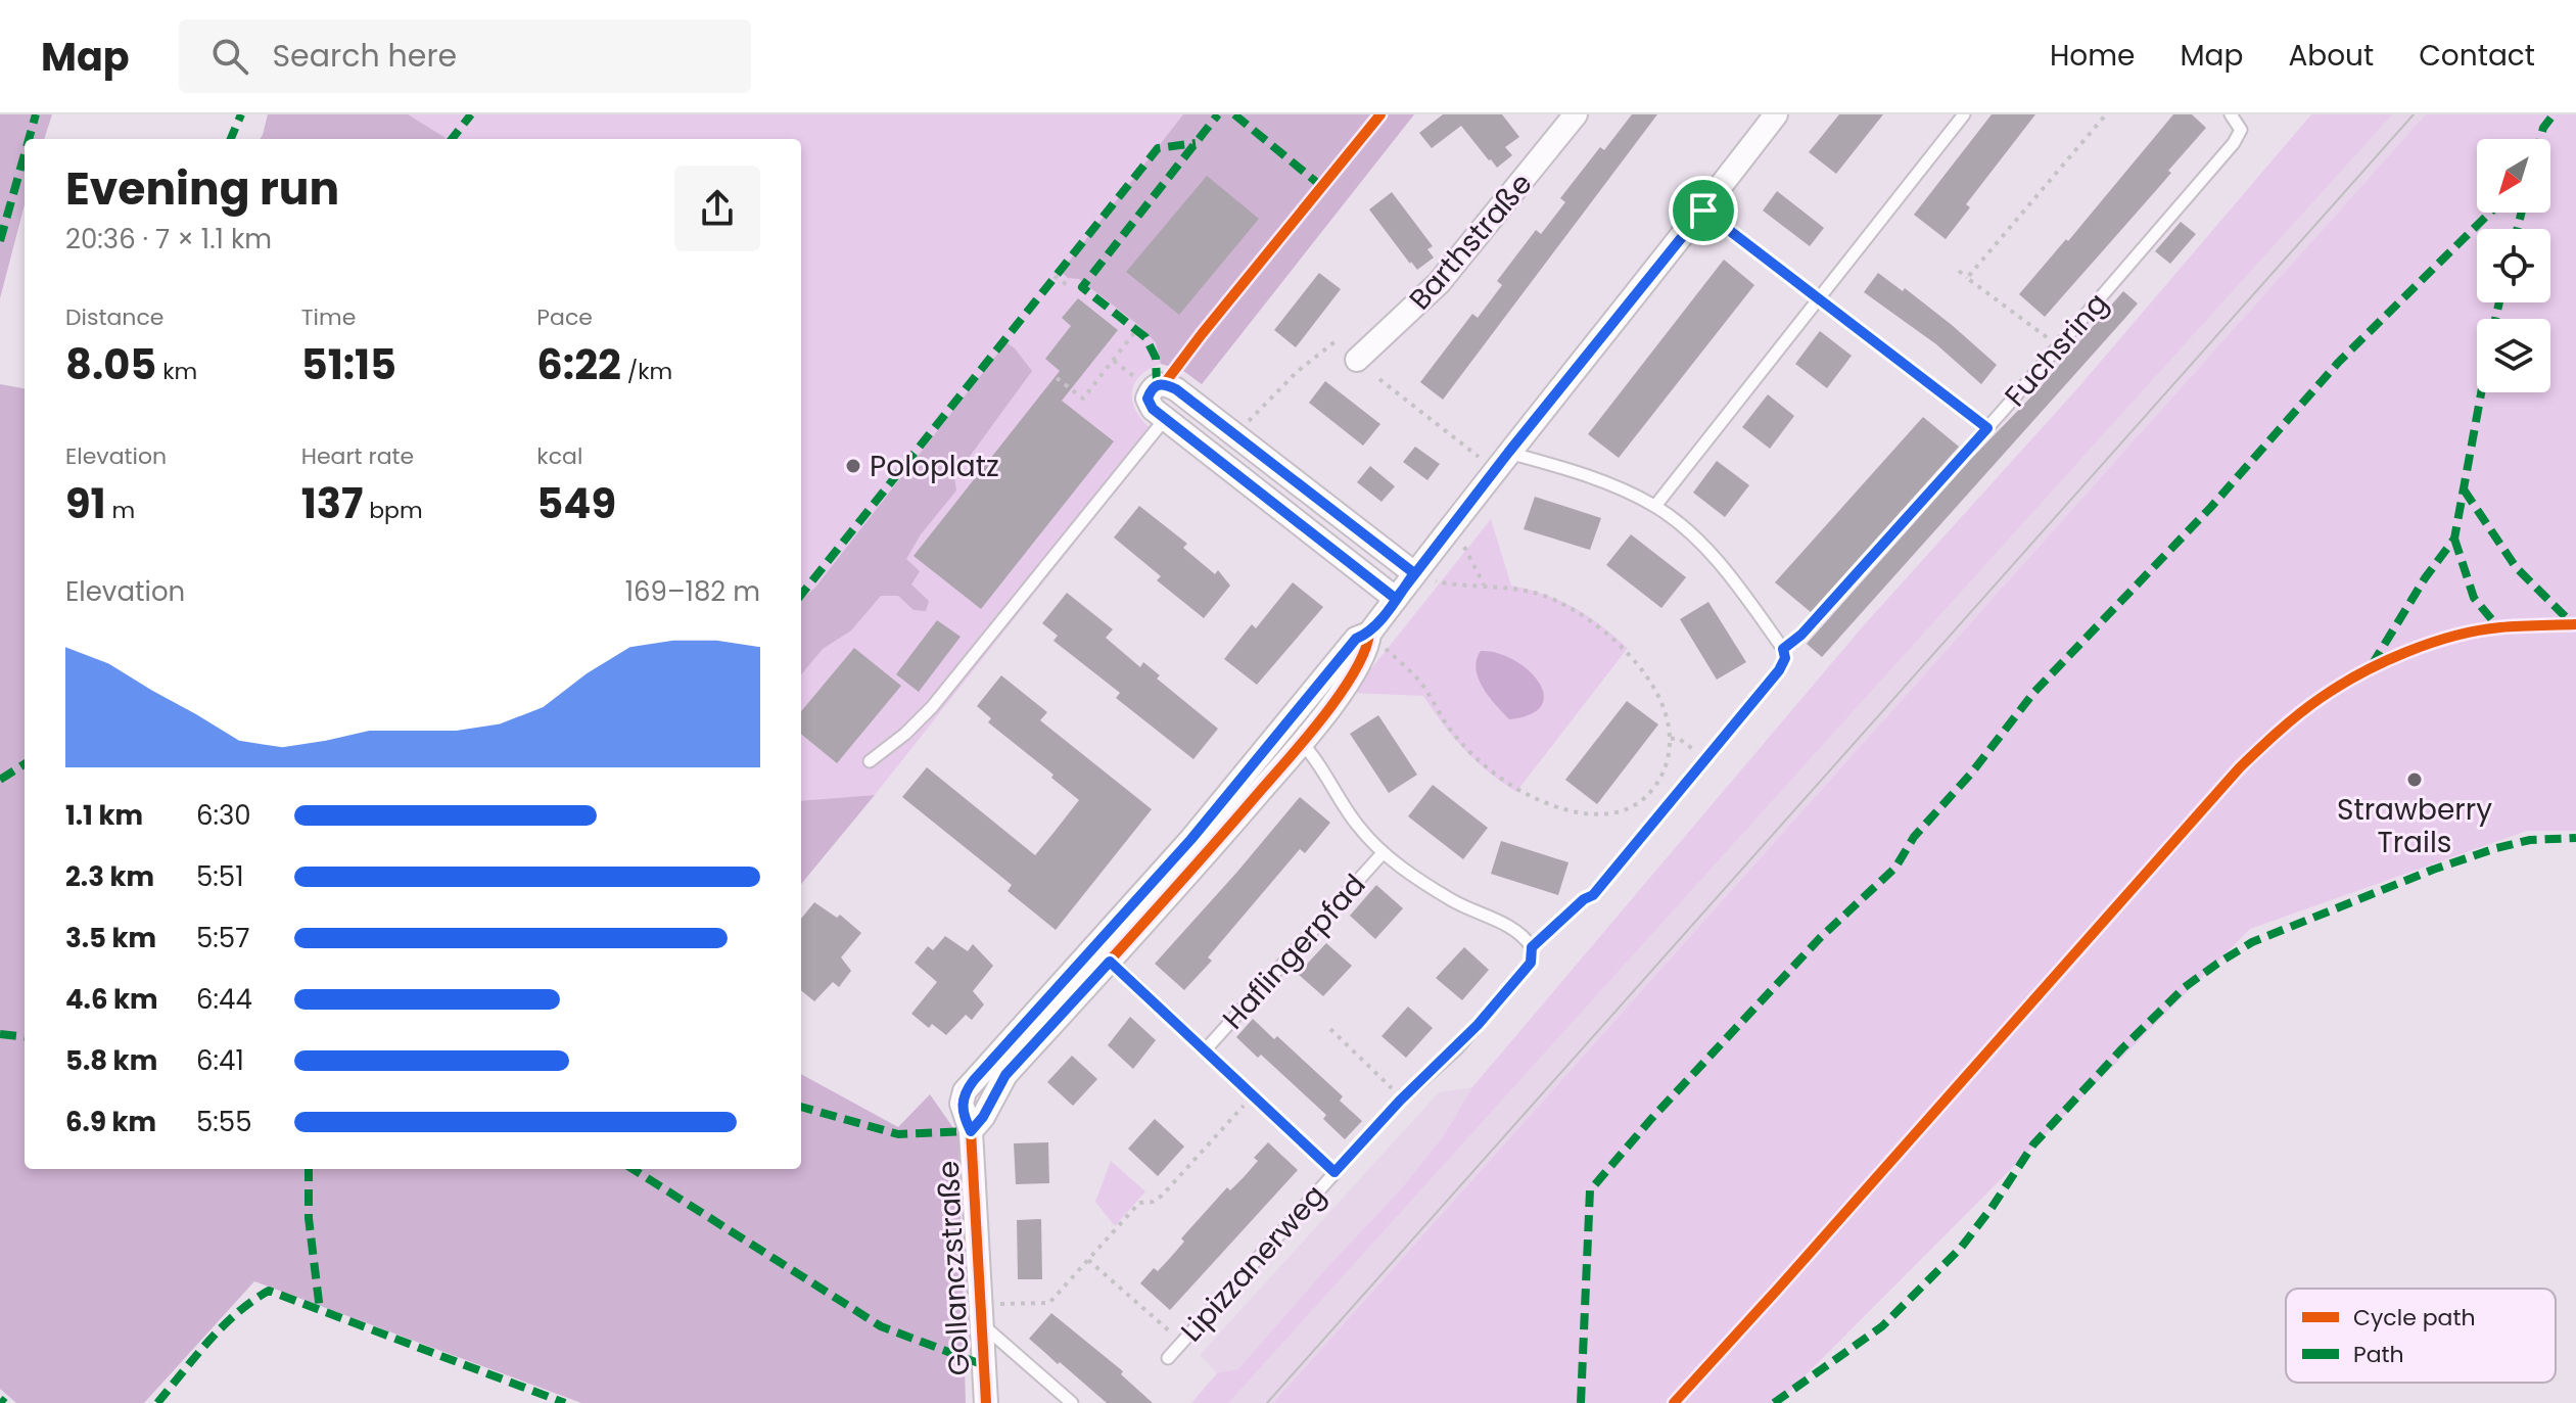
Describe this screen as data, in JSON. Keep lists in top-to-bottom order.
{
  "streets": {
    "street": ["Barthstraße", "Gollanczstraße"],
    "lane": ["Fuchsring", "Haflingerpfad", "Lipizzanerweg"]
  },
  "places": ["Poloplatz", "Strawberry Trails"],
  "legend": ["Cycle path", "Path"],
  "north": "bottom left",
  "page": {
    "header": "Map",
    "search": "Search here",
    "nav": [
      "Home",
      "Map",
      "About",
      "Contact"
    ],
    "heading": ["Evening run", "20:36 · 7 × 1.1 km"],
    "stats": [
      ["Distance", "8.05 km"],
      ["Time", "51:15"],
      ["Pace", "6:22 /km"],
      ["Elevation", "91 m"],
      ["Heart rate", "137 bpm"],
      ["kcal", "549"]
    ],
    "chart": ["Elevation", "169–182 m"],
    "list": [
      {
        "name": "1.1 km",
        "note": "6:30"
      },
      {
        "name": "2.3 km",
        "note": "5:51"
      },
      {
        "name": "3.5 km",
        "note": "5:57"
      },
      {
        "name": "4.6 km",
        "note": "6:44"
      },
      {
        "name": "5.8 km",
        "note": "6:41"
      },
      {
        "name": "6.9 km",
        "note": "5:55"
      }
    ]
  }
}
